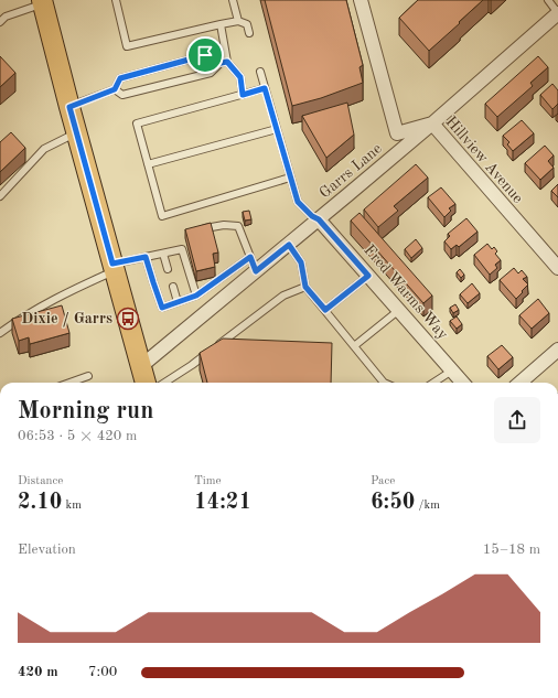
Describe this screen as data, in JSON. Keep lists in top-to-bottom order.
{
  "streets": {
    "street": ["Hillview Avenue", "Garrs Lane", "Fred Warms Way"]
  },
  "crossings": [
    ["Hillview Avenue", "Garrs Lane"],
    ["Garrs Lane", "Fred Warms Way"]
  ],
  "places": {
    "bus stop": ["Dixie / Garrs"]
  },
  "page": {
    "heading": ["Morning run", "06:53 · 5 × 420 m"],
    "stats": [
      ["Distance", "2.10 km"],
      ["Time", "14:21"],
      ["Pace", "6:50 /km"]
    ],
    "chart": ["Elevation", "15–18 m"],
    "list": [
      {
        "name": "420 m",
        "note": "7:00"
      }
    ]
  }
}
